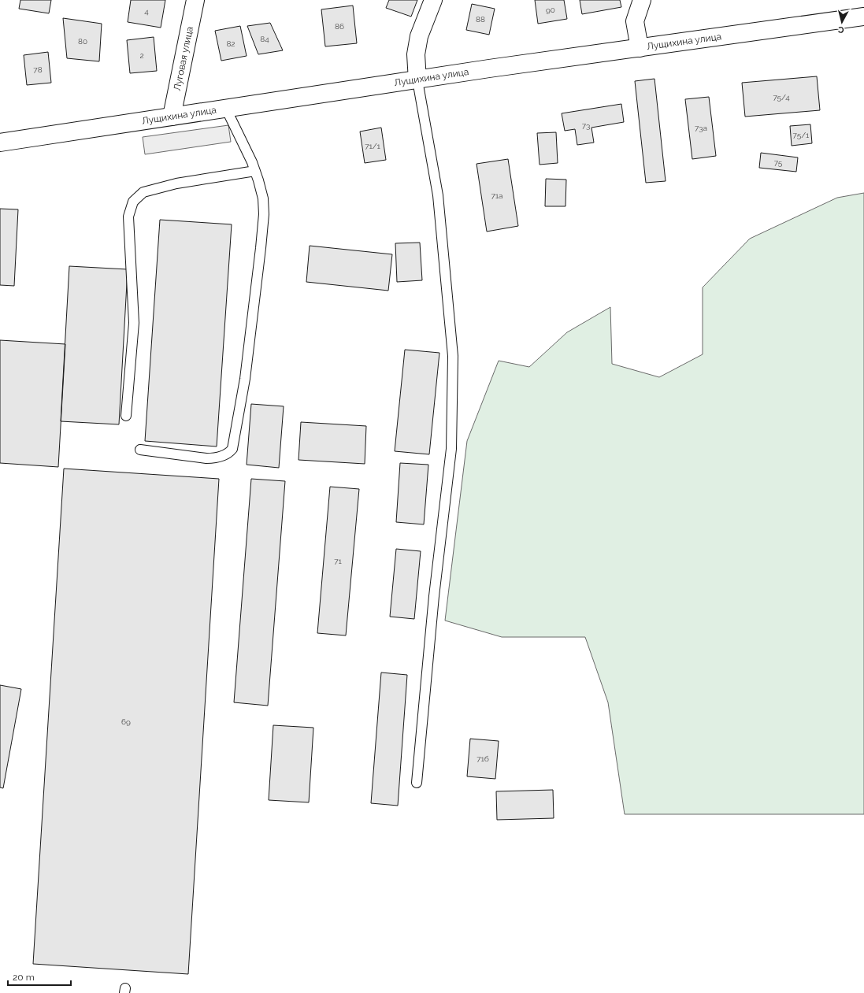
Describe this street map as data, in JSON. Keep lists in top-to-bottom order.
{
  "streets": {
    "street": ["Лущихина улица", "Луговая улица"]
  },
  "crossings": [
    ["Лущихина улица", "Луговая улица"]
  ],
  "house_numbers": [
    "90",
    "4",
    "88",
    "86",
    "84",
    "80",
    "82",
    "2",
    "78",
    "75/4",
    "73",
    "73а",
    "75/1",
    "71/1",
    "75",
    "71а",
    "71",
    "69",
    "71б"
  ],
  "scale_bar": "20 m",
  "north": "bottom"
}
